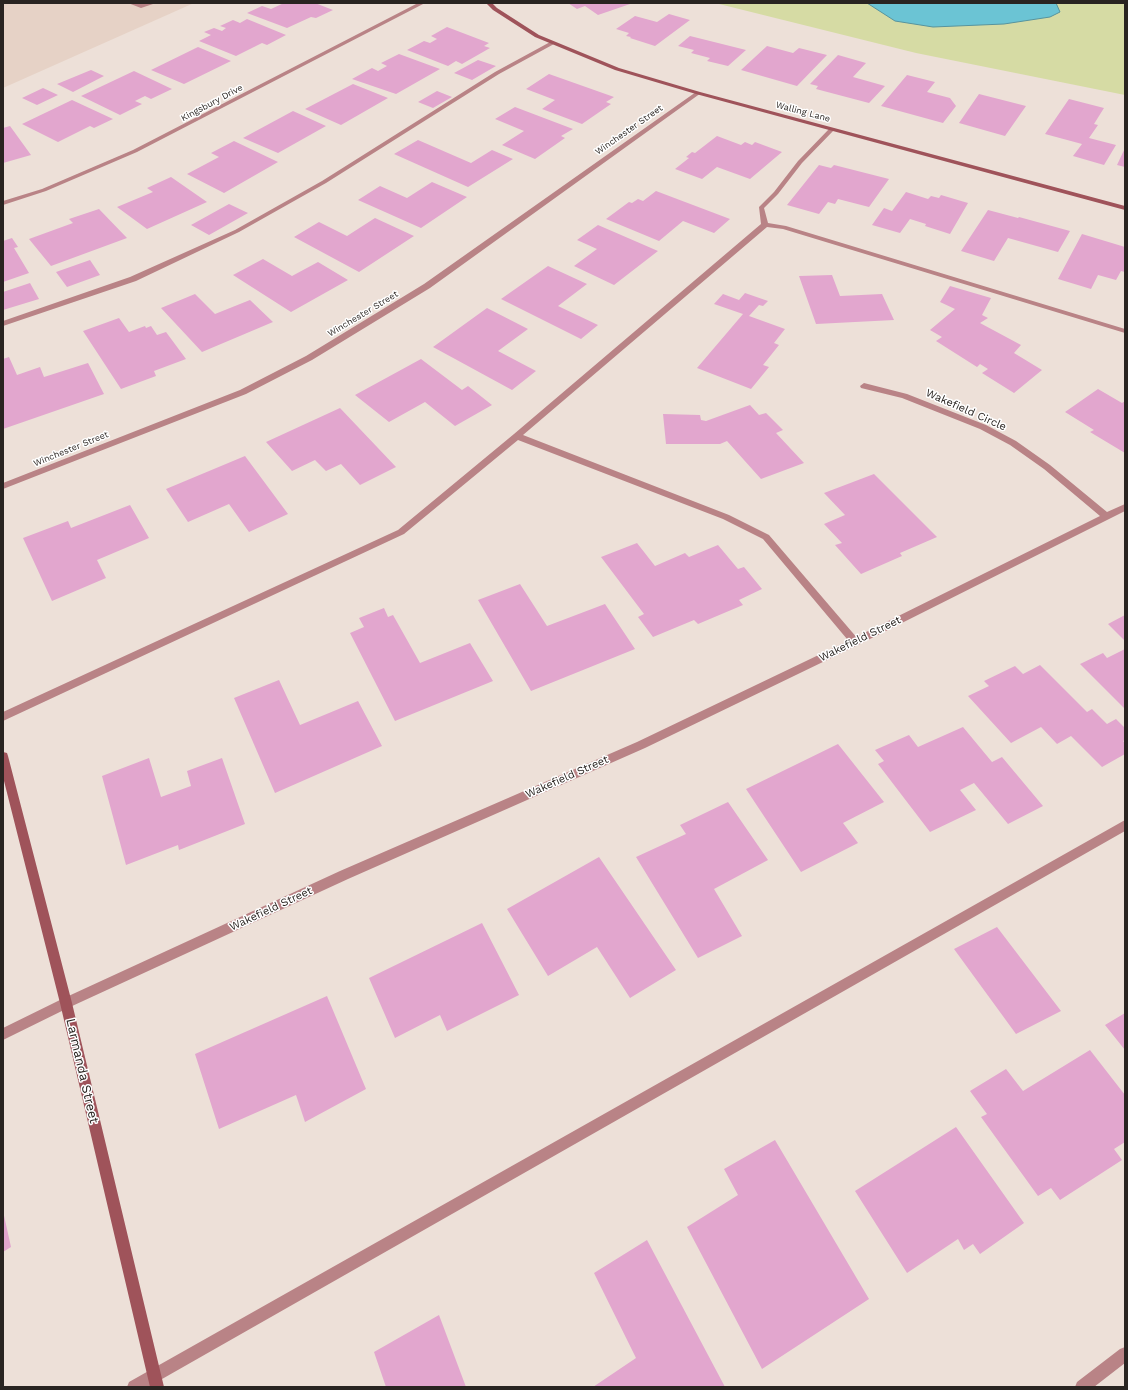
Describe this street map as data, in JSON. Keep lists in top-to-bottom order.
{
  "streets": {
    "street": [
      "Kingsbury Drive",
      "Walling Lane",
      "Winchester Street",
      "Wakefield Circle",
      "Wakefield Street",
      "Larmanda Street"
    ]
  },
  "crossings": [
    ["Walling Lane", "Winchester Street"],
    ["Wakefield Circle", "Wakefield Street"],
    ["Wakefield Street", "Larmanda Street"]
  ]
}
